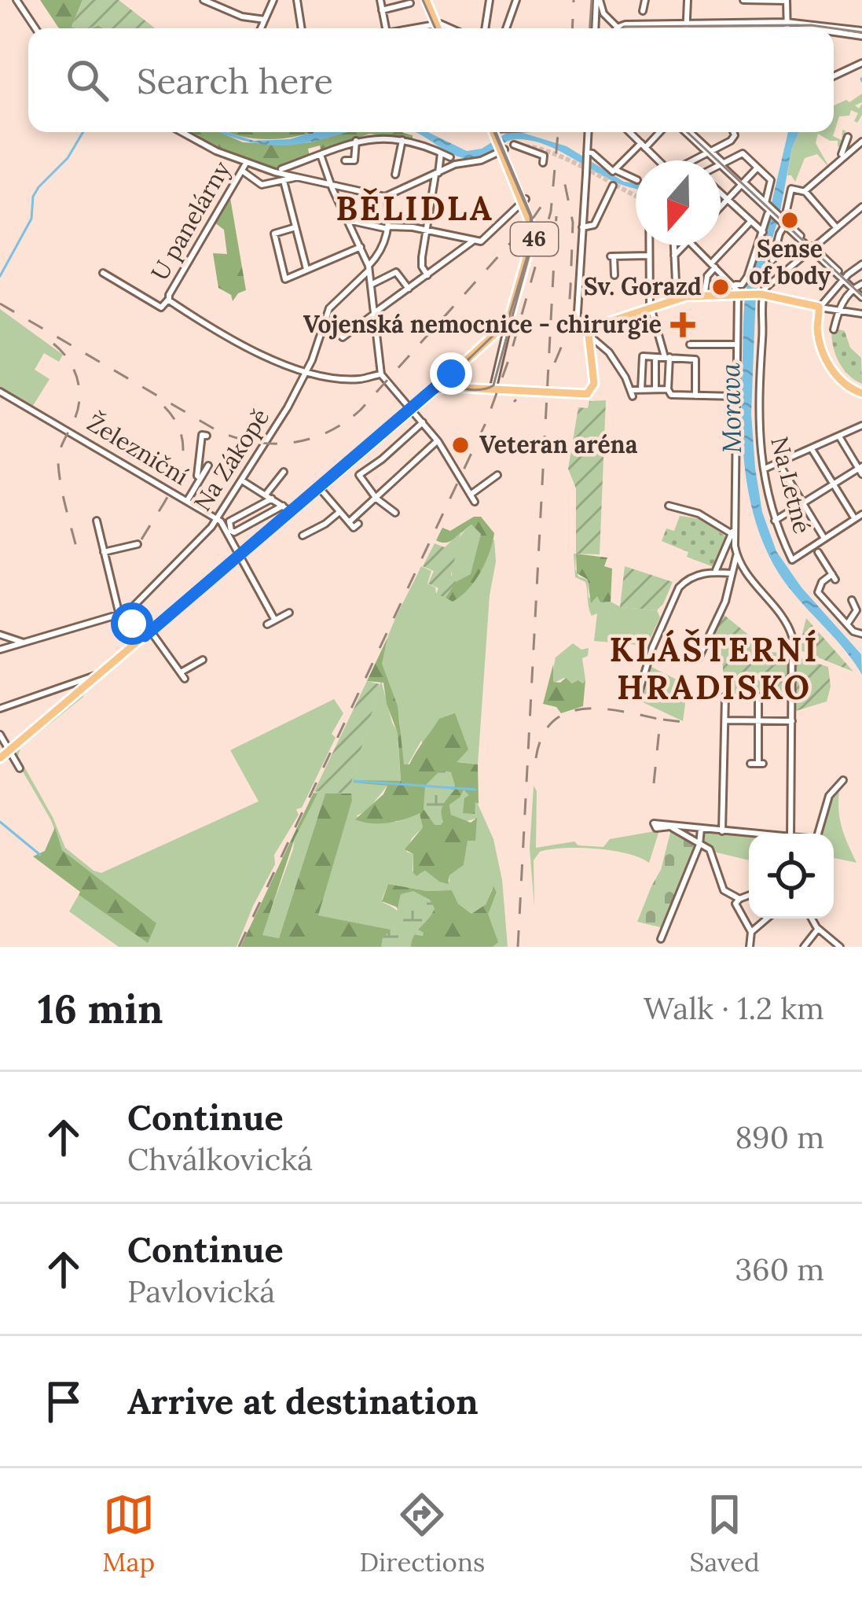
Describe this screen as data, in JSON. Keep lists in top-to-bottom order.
{
  "streets": {
    "main road": ["46"],
    "street": [
      "U panelárny",
      "Železniční",
      "Na Zákopě",
      "Na Letné"
    ]
  },
  "crossings": [
    ["U panelárny", "Na Zákopě"],
    ["46", "Železniční"],
    ["Železniční", "Na Zákopě"]
  ],
  "districts": ["BĚLIDLA", "KLÁŠTERNÍ HRADISKO"],
  "water": ["Morava"],
  "places": {
    "other": ["Sense of body", "Sv. Gorazd", "Veteran aréna"],
    "health": ["Vojenská nemocnice - chirurgie"]
  },
  "north": "bottom",
  "page": {
    "search": "Search here",
    "heading": ["16 min", "Walk · 1.2 km"],
    "list": [
      ["Continue", "Chválkovická", "890 m"],
      ["Continue", "Pavlovická", "360 m"],
      "Arrive at destination"
    ],
    "nav": ["Map", "Directions", "Saved"]
  }
}
